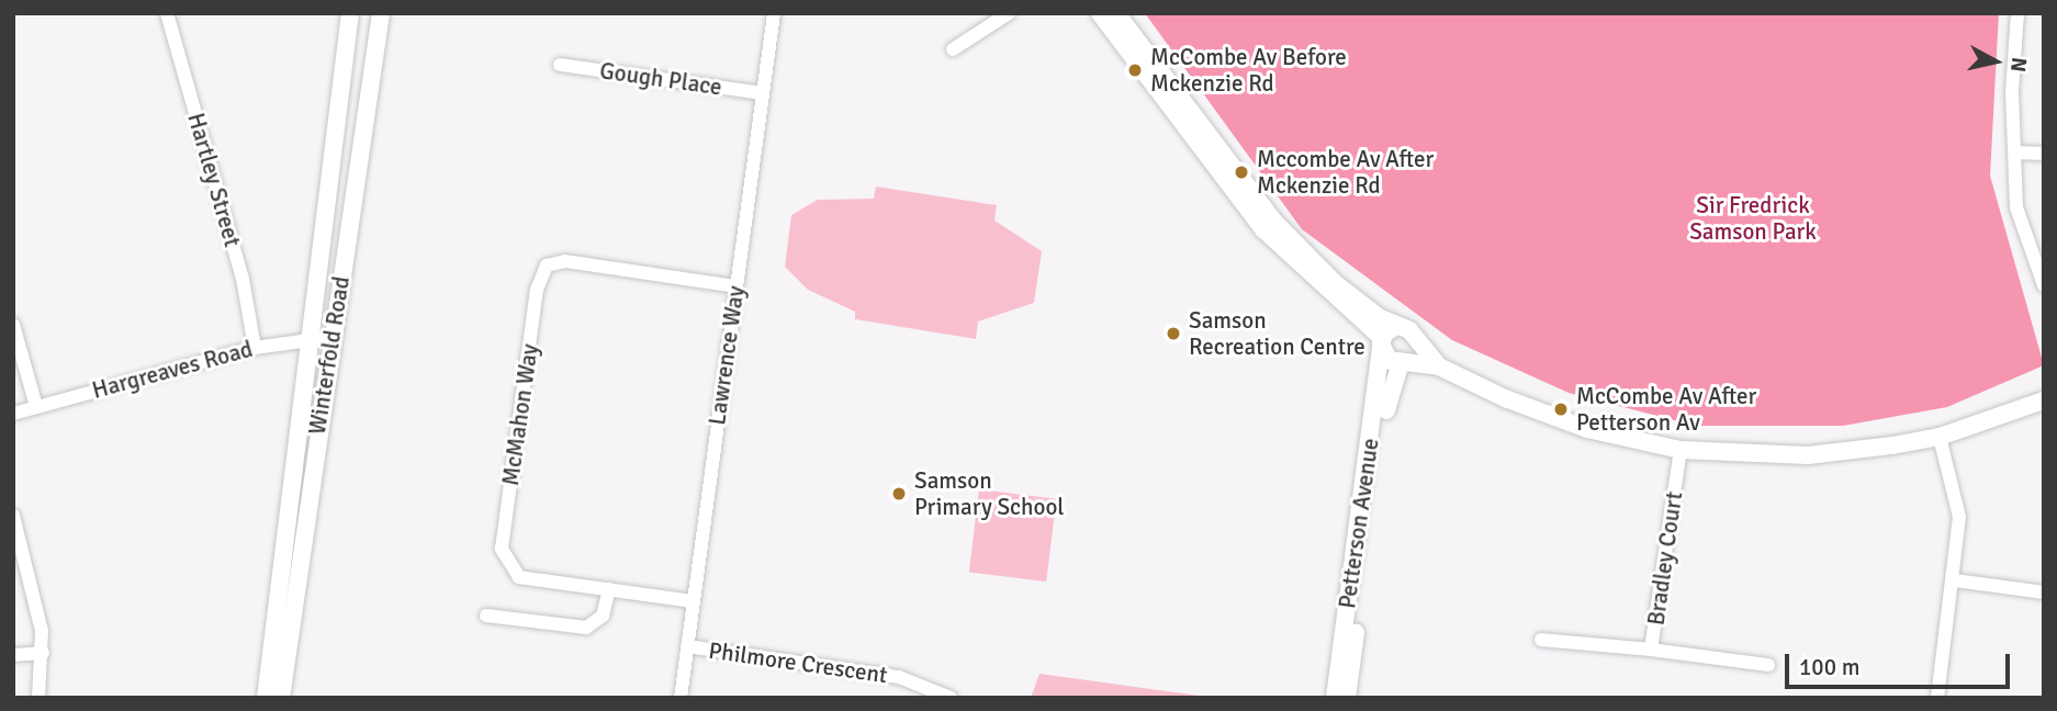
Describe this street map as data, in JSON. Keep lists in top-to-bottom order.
{
  "streets": {
    "street": [
      "Gough Place",
      "Hartley Street",
      "Winterfold Road",
      "Lawrence Way",
      "Hargreaves Road",
      "McMahon Way",
      "Petterson Avenue",
      "Bradley Court",
      "Philmore Crescent"
    ]
  },
  "crossings": [
    ["Gough Place", "Lawrence Way"],
    ["Hartley Street", "Hargreaves Road"],
    ["Winterfold Road", "Hargreaves Road"],
    ["Lawrence Way", "McMahon Way"],
    ["Lawrence Way", "Philmore Crescent"]
  ],
  "parks": ["Sir Fredrick Samson Park"],
  "places": [
    "McCombe Av Before Mckenzie Rd",
    "Mccombe Av After Mckenzie Rd",
    "Samson Recreation Centre",
    "McCombe Av After Petterson Av",
    "Samson Primary School"
  ],
  "scale_bar": "100 m",
  "north": "right"
}
